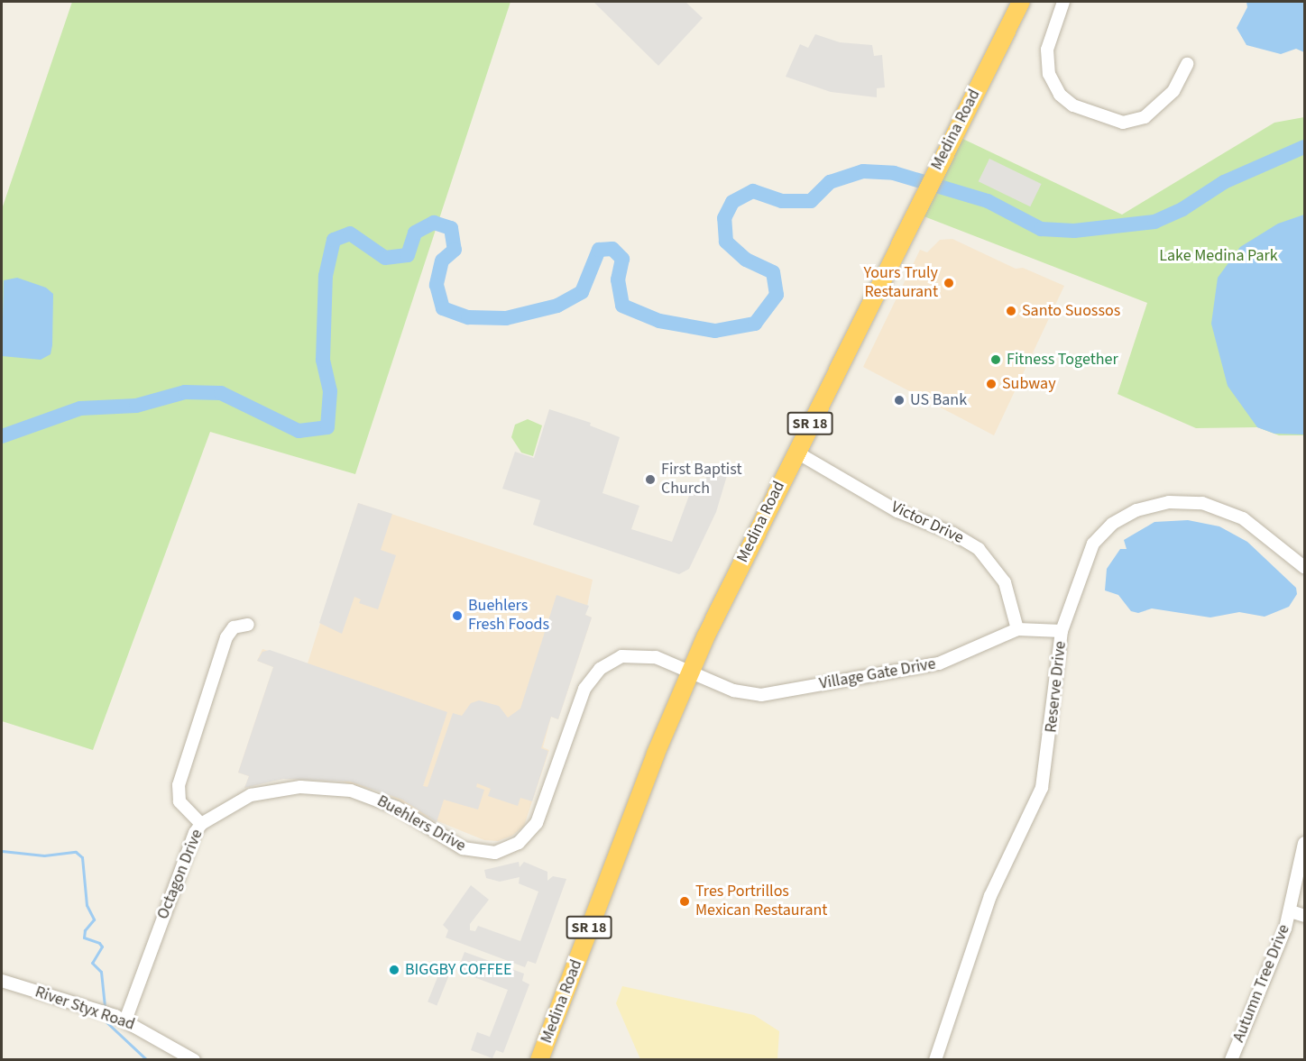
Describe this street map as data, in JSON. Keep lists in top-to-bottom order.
{
  "streets": {
    "highway": ["Medina Road", "SR 18"],
    "street": [
      "Victor Drive",
      "Village Gate Drive",
      "Reserve Drive",
      "Buehlers Drive",
      "Octagon Drive",
      "Autumn Tree Drive",
      "River Styx Road"
    ]
  },
  "crossings": [
    ["Medina Road", "Victor Drive"],
    ["Medina Road", "Village Gate Drive"],
    ["Medina Road", "Buehlers Drive"],
    ["Victor Drive", "Village Gate Drive"],
    ["Village Gate Drive", "Reserve Drive"],
    ["Village Gate Drive", "Buehlers Drive"],
    ["Buehlers Drive", "Octagon Drive"],
    ["Octagon Drive", "River Styx Road"]
  ],
  "parks": ["Lake Medina Park"],
  "places": [
    "Yours Truly Restaurant",
    "Santo Suossos",
    "Fitness Together",
    "Subway",
    "US Bank",
    "First Baptist Church",
    "Buehlers Fresh Foods",
    "Tres Portrillos Mexican Restaurant",
    "BIGGBY COFFEE"
  ]
}
